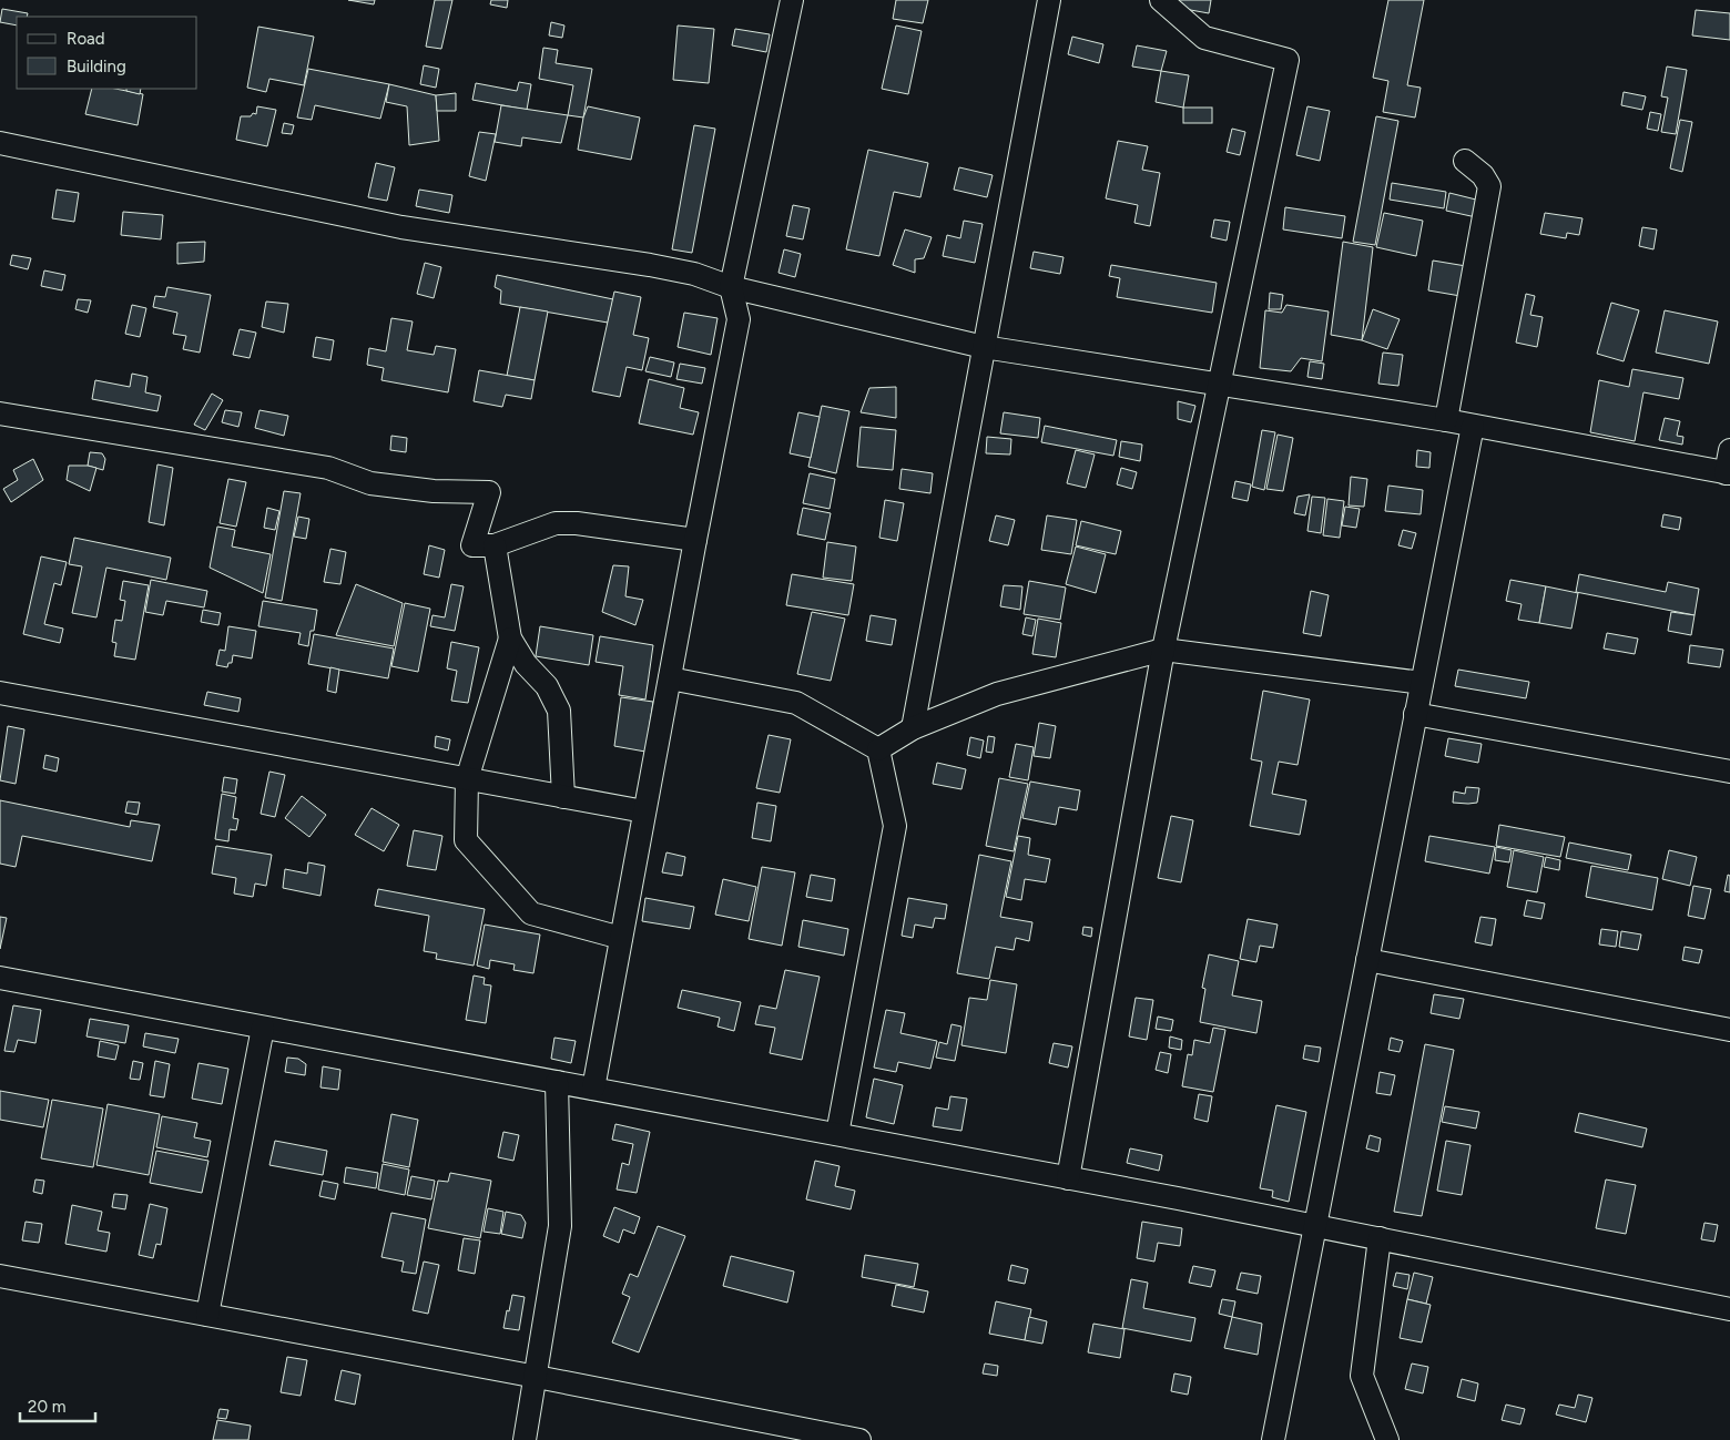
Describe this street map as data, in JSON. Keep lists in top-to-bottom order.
{
  "legend": ["Road", "Building"],
  "scale_bar": "20 m"
}
